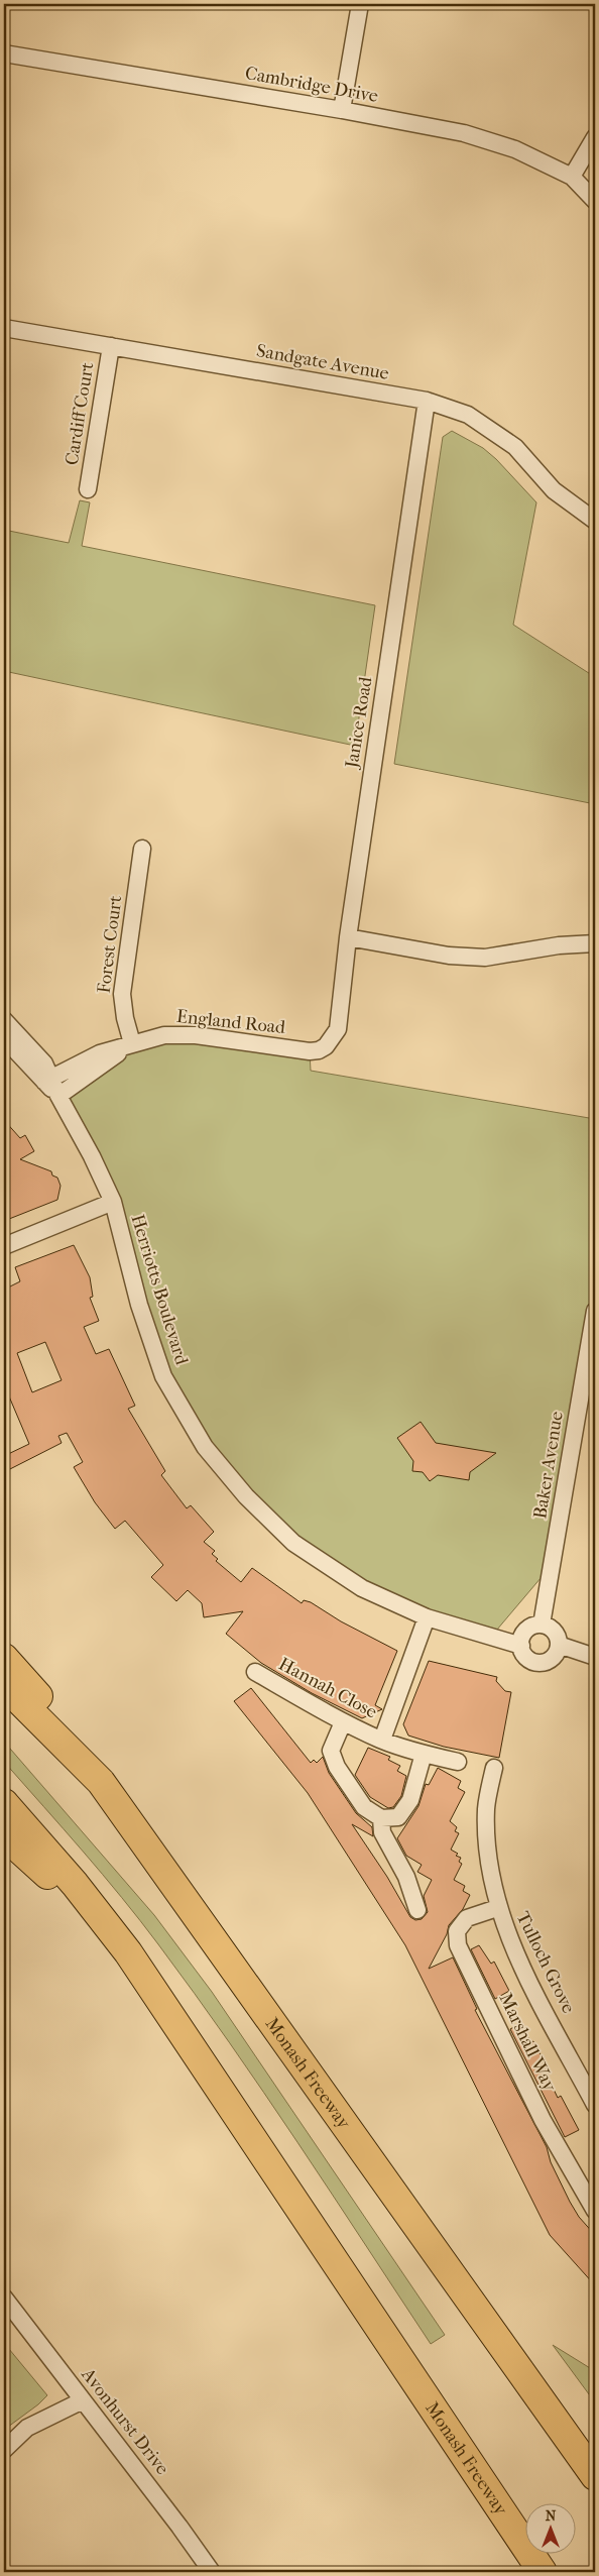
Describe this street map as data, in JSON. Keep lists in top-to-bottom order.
{
  "streets": {
    "highway": ["Monash Freeway"],
    "street": [
      "Cambridge Drive",
      "Sandgate Avenue",
      "Cardiff Court",
      "Janice Road",
      "Forest Court",
      "England Road",
      "Herriotts Boulevard",
      "Baker Avenue",
      "Hannah Close",
      "Tulloch Grove",
      "Marshall Way",
      "Avonhurst Drive"
    ]
  },
  "crossings": [
    ["Sandgate Avenue", "Cardiff Court"],
    ["Sandgate Avenue", "Janice Road"],
    ["Janice Road", "England Road"],
    ["Forest Court", "England Road"],
    ["England Road", "Herriotts Boulevard"],
    ["Herriotts Boulevard", "Baker Avenue"],
    ["Herriotts Boulevard", "Hannah Close"],
    ["Tulloch Grove", "Marshall Way"]
  ],
  "north": "top"
}
